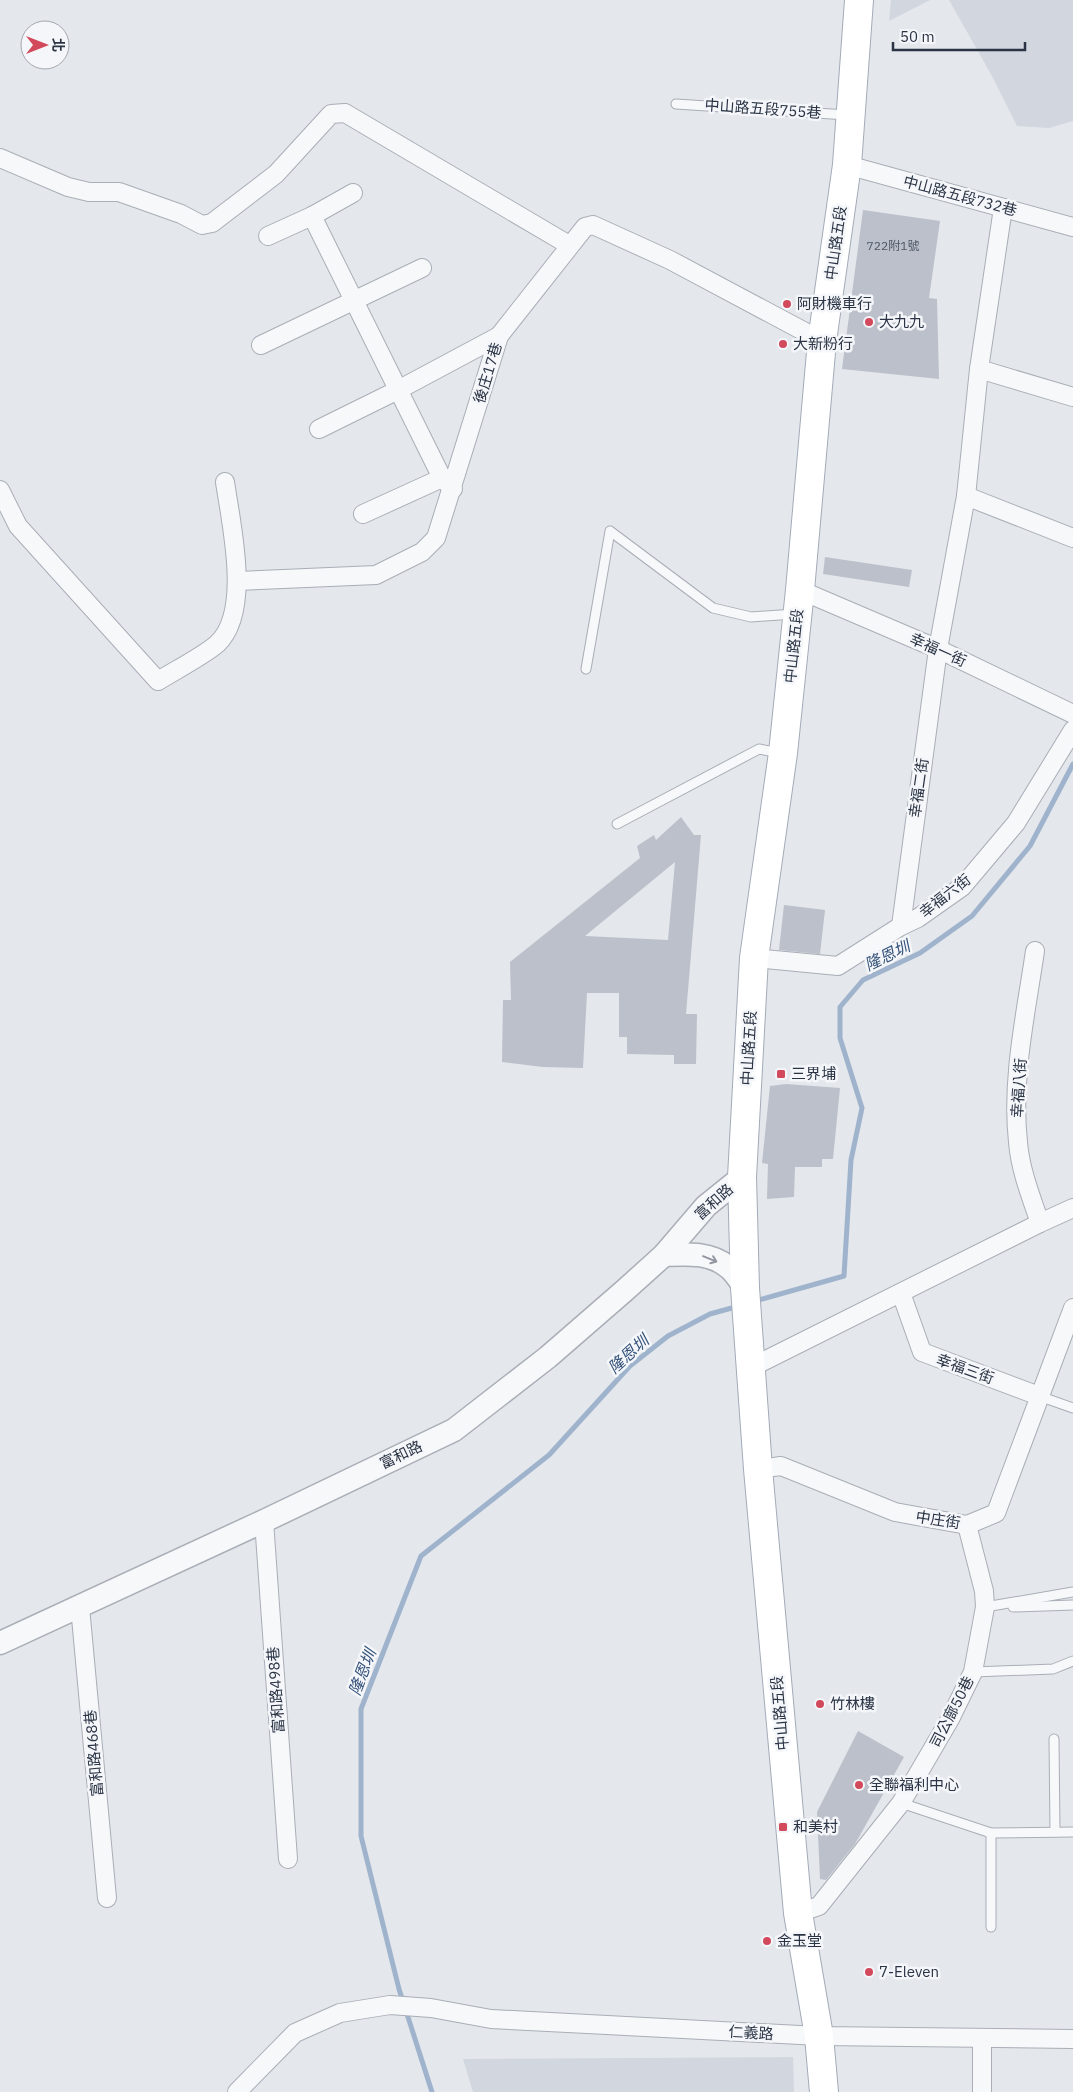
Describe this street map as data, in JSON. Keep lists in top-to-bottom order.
{
  "streets": {
    "main road": ["中山路五段"],
    "street": [
      "中山路五段732巷",
      "後庄17巷",
      "幸福一街",
      "幸福二街",
      "幸福六街",
      "幸福八街",
      "富和路",
      "幸福三街",
      "中庄街",
      "富和路498巷",
      "司公廍50巷",
      "富和路468巷",
      "仁義路"
    ],
    "lane": ["中山路五段755巷"]
  },
  "crossings": [
    ["中山路五段755巷", "中山路五段"],
    ["中山路五段732巷", "中山路五段"],
    ["中山路五段732巷", "幸福二街"],
    ["中山路五段", "後庄17巷"],
    ["中山路五段", "幸福一街"],
    ["中山路五段", "幸福六街"],
    ["中山路五段", "富和路"],
    ["中山路五段", "中庄街"],
    ["中山路五段", "司公廍50巷"],
    ["中山路五段", "仁義路"],
    ["幸福一街", "幸福二街"],
    ["幸福二街", "幸福六街"],
    ["富和路", "富和路498巷"],
    ["富和路", "富和路468巷"],
    ["幸福三街", "中庄街"],
    ["中庄街", "司公廍50巷"]
  ],
  "water": ["隆恩圳"],
  "places": {
    "other": [
      "阿財機車行",
      "大九九",
      "大新粉行",
      "竹林樓",
      "全聯福利中心",
      "金玉堂",
      "7-Eleven"
    ],
    "transit": ["三界埔", "和美村"]
  },
  "house_numbers": ["722附1號"],
  "scale_bar": "50 m",
  "north": "right"
}
